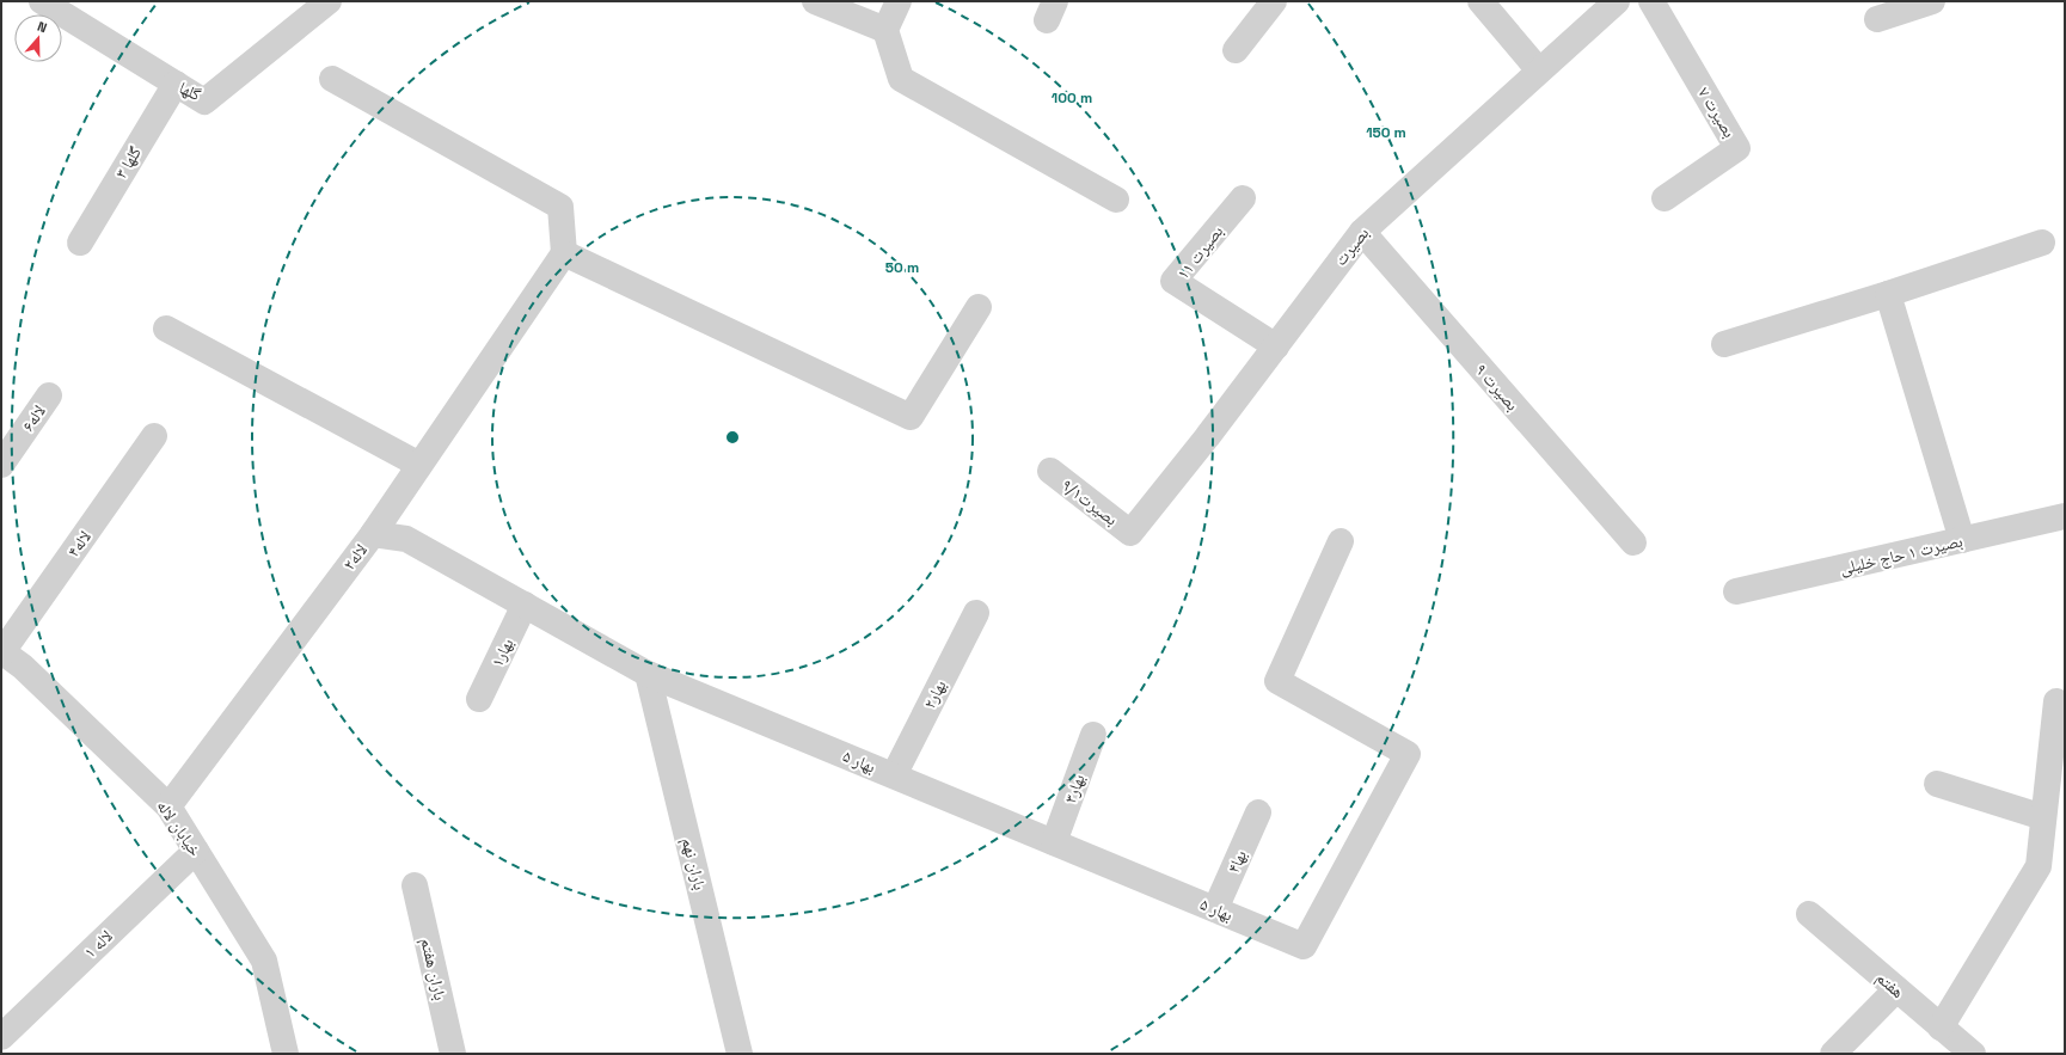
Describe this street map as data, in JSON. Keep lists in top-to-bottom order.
{
  "streets": {
    "street": [
      "گلها",
      "بصیرت ۷",
      "گلها ۳",
      "بصیرت",
      "بصیرت ۱۱",
      "بصیرت ۹",
      "لاله۶",
      "بصیرت۹/۱",
      "لاله۴",
      "بصیرت ۱ حاج خلیلی",
      "لاله۲",
      "بهار۱",
      "بهار۲",
      "بهار ۵",
      "بهار۳",
      "خیابان لاله",
      "بها۴",
      "باران نهم",
      "لاله ۱",
      "باران هفتم",
      "هفتم"
    ]
  },
  "crossings": [
    ["گلها", "گلها ۳"],
    ["بصیرت", "بصیرت ۱۱"],
    ["بصیرت", "بصیرت ۹"],
    ["بصیرت", "بصیرت۹/۱"],
    ["لاله۴", "خیابان لاله"],
    ["لاله۲", "بهار۱"],
    ["لاله۲", "بهار ۵"],
    ["لاله۲", "خیابان لاله"],
    ["لاله۲", "باران نهم"],
    ["بهار۲", "بهار ۵"],
    ["بهار ۵", "بهار۳"],
    ["بهار ۵", "بها۴"],
    ["بهار ۵", "باران نهم"],
    ["خیابان لاله", "لاله ۱"]
  ],
  "north": "top",
  "rings": ["100 m", "150 m", "50 m"]
}
